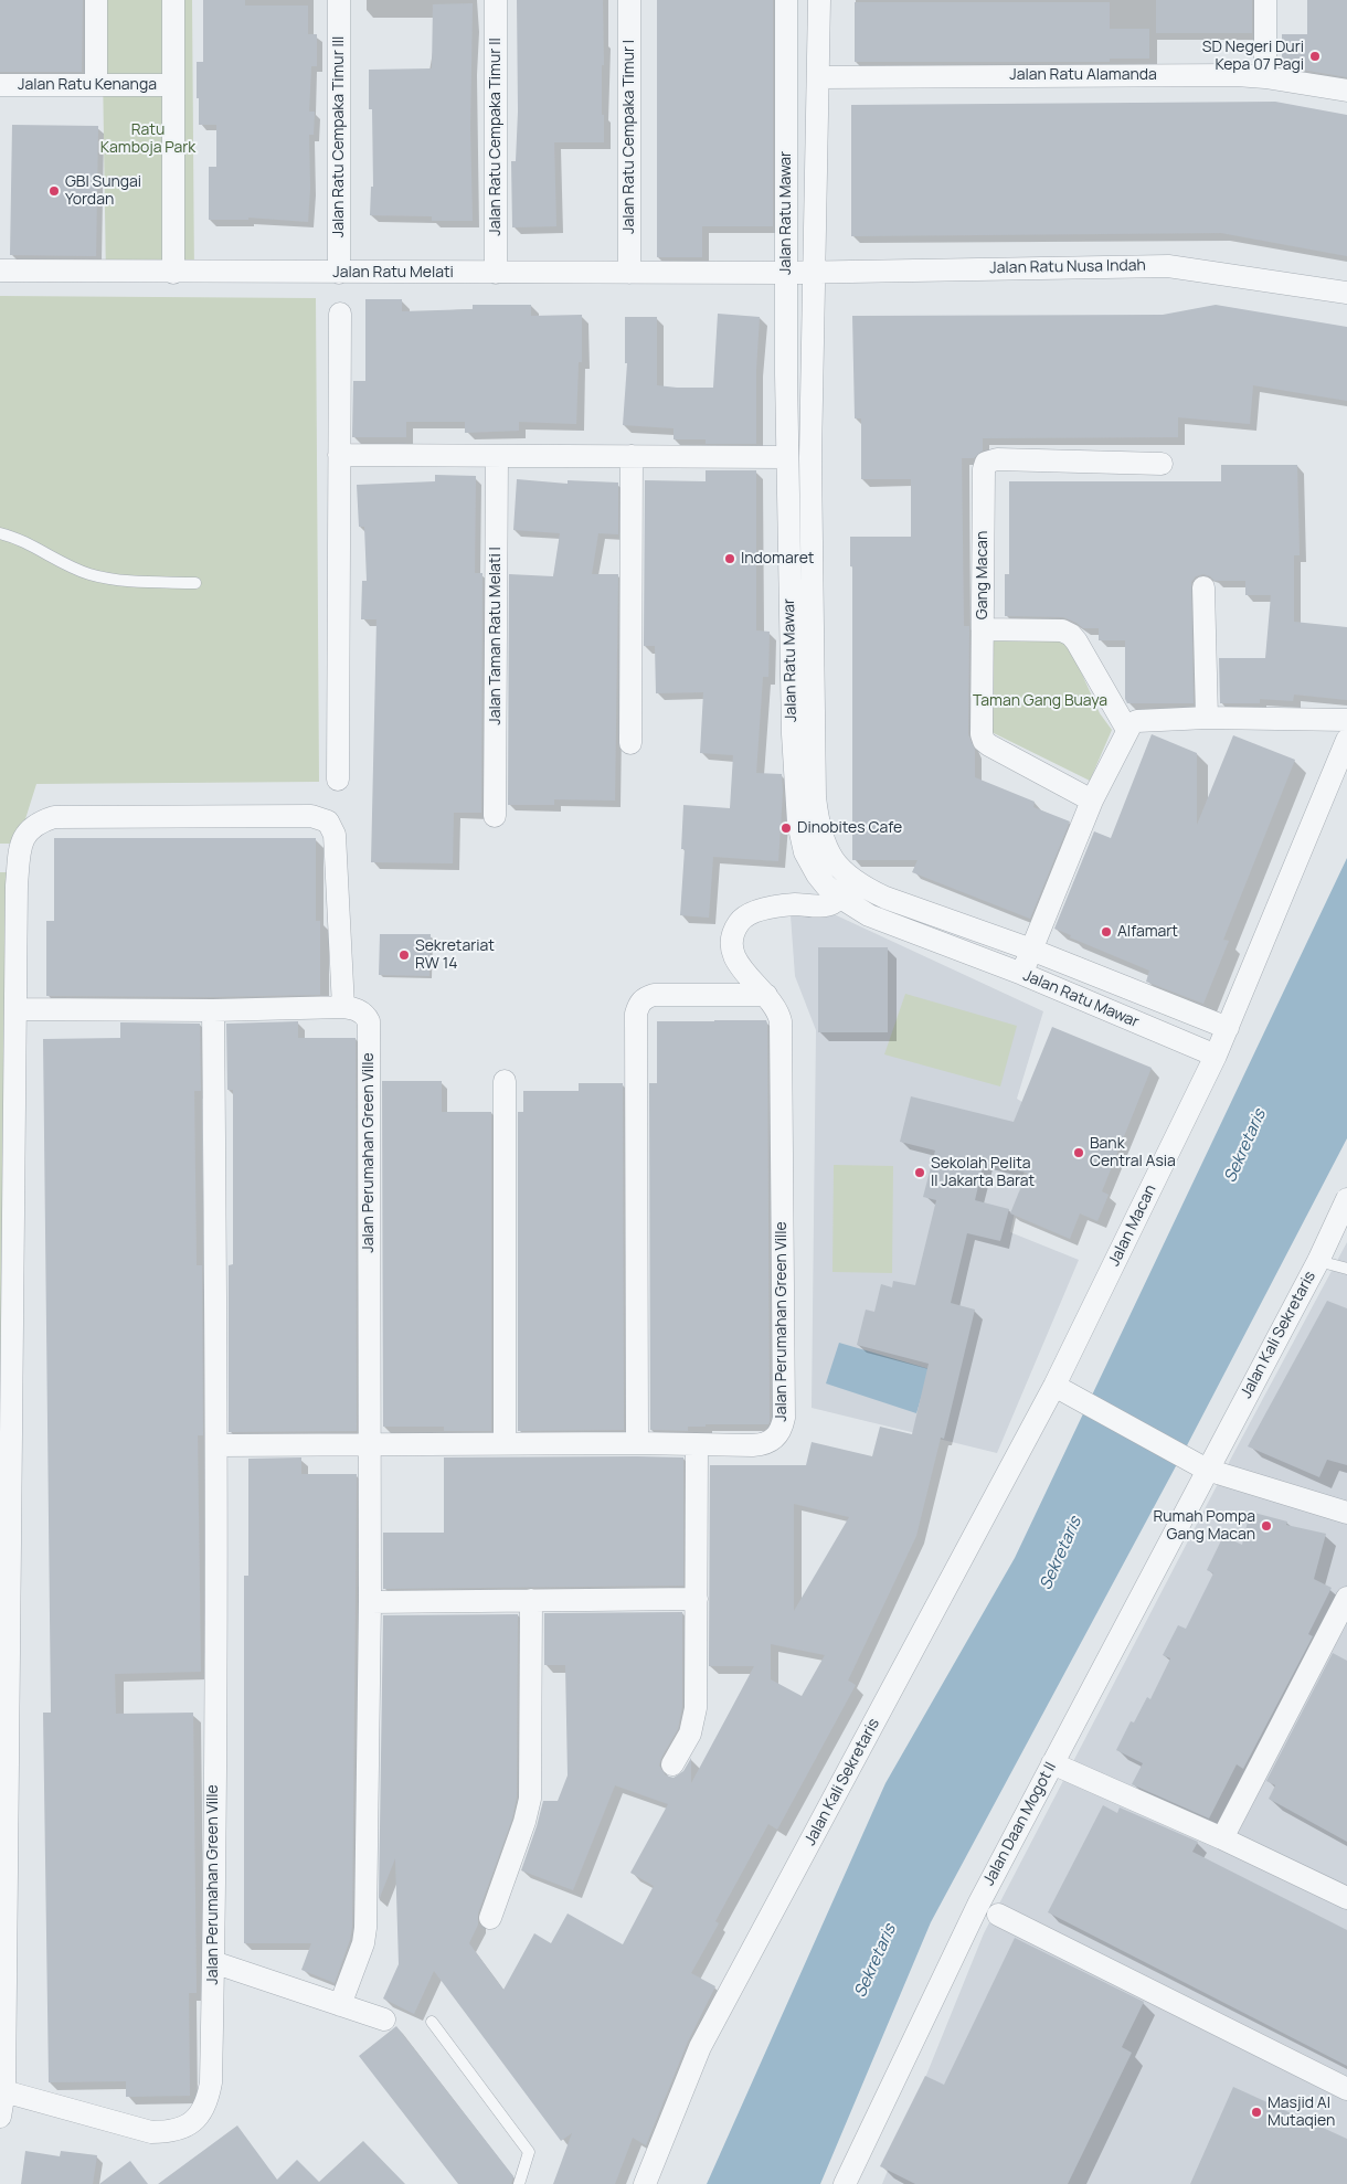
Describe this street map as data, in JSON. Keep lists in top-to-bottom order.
{
  "streets": {
    "street": [
      "Jalan Ratu Alamanda",
      "Jalan Ratu Kenanga",
      "Jalan Ratu Cempaka Timur III",
      "Jalan Ratu Cempaka Timur II",
      "Jalan Ratu Cempaka Timur I",
      "Jalan Ratu Mawar",
      "Jalan Ratu Nusa Indah",
      "Jalan Ratu Melati",
      "Gang Macan",
      "Jalan Taman Ratu Melati I",
      "Jalan Perumahan Green Ville",
      "Jalan Macan",
      "Jalan Kali Sekretaris",
      "Jalan Daan Mogot II"
    ]
  },
  "crossings": [
    ["Jalan Ratu Alamanda", "Jalan Ratu Mawar"],
    ["Jalan Ratu Cempaka Timur III", "Jalan Ratu Melati"],
    ["Jalan Ratu Cempaka Timur II", "Jalan Ratu Melati"],
    ["Jalan Ratu Cempaka Timur I", "Jalan Ratu Melati"],
    ["Jalan Ratu Mawar", "Jalan Ratu Nusa Indah"],
    ["Jalan Ratu Mawar", "Jalan Ratu Melati"],
    ["Jalan Ratu Mawar", "Jalan Perumahan Green Ville"],
    ["Jalan Ratu Mawar", "Jalan Macan"],
    ["Jalan Ratu Nusa Indah", "Jalan Ratu Melati"],
    ["Jalan Macan", "Jalan Kali Sekretaris"],
    ["Jalan Kali Sekretaris", "Jalan Daan Mogot II"]
  ],
  "water": ["Sekretaris"],
  "parks": ["Ratu Kamboja Park", "Taman Gang Buaya"],
  "places": [
    "SD Negeri Duri Kepa 07 Pagi",
    "GBI Sungai Yordan",
    "Indomaret",
    "Dinobites Cafe",
    "Alfamart",
    "Sekretariat RW 14",
    "Bank Central Asia",
    "Sekolah Pelita II Jakarta Barat",
    "Rumah Pompa Gang Macan",
    "Masjid Al Mutaqien"
  ]
}
